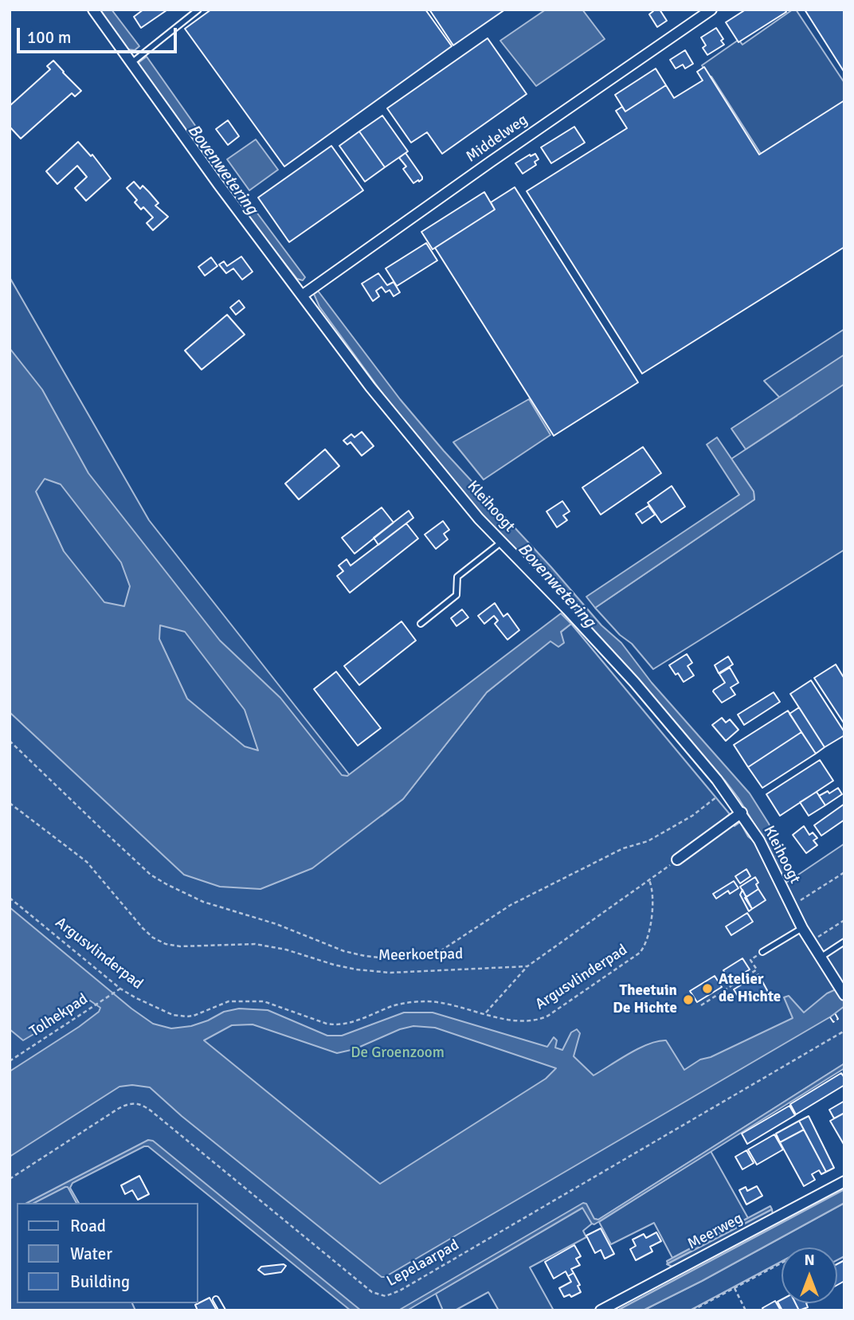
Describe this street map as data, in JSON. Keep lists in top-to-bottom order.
{
  "streets": {
    "street": ["Middelweg", "Kleihoogt", "Meerweg"],
    "path": [
      "Argusvlinderpad",
      "Meerkoetpad",
      "Tolhekpad",
      "Lepelaarpad"
    ]
  },
  "crossings": [
    ["Middelweg", "Kleihoogt"],
    ["Argusvlinderpad", "Tolhekpad"]
  ],
  "water": ["Bovenwetering"],
  "parks": ["De Groenzoom"],
  "places": ["Atelier de Hichte", "Theetuin De Hichte"],
  "legend": ["Road", "Water", "Building"],
  "scale_bar": "100 m",
  "north": "top"
}
